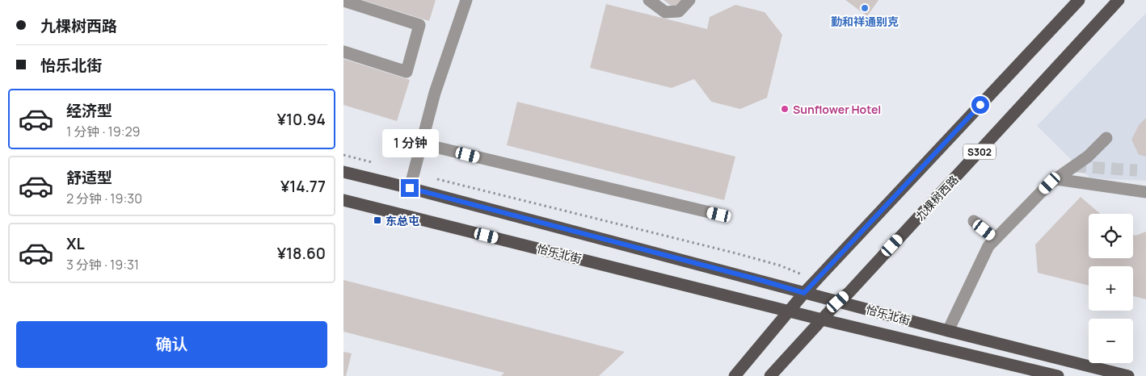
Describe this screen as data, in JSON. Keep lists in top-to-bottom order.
{
  "streets": {
    "main road": ["S302", "九棵树西路", "怡乐北街"]
  },
  "crossings": [
    ["S302", "怡乐北街"],
    ["九棵树西路", "怡乐北街"]
  ],
  "places": {
    "other": ["勤和祥通别克", "Sunflower Hotel"],
    "transit": ["东总屯"]
  },
  "page": {
    "banner": ["九棵树西路", "怡乐北街"],
    "list": [
      {
        "name": "经济型",
        "note": "1 分钟 · 19:29",
        "value": "¥10.94"
      },
      {
        "name": "舒适型",
        "note": "2 分钟 · 19:30",
        "value": "¥14.77"
      },
      {
        "name": "XL",
        "note": "3 分钟 · 19:31",
        "value": "¥18.60"
      }
    ],
    "bubble": "1 分钟",
    "map_buttons": ["+", "−"],
    "buttons": "确认"
  }
}
